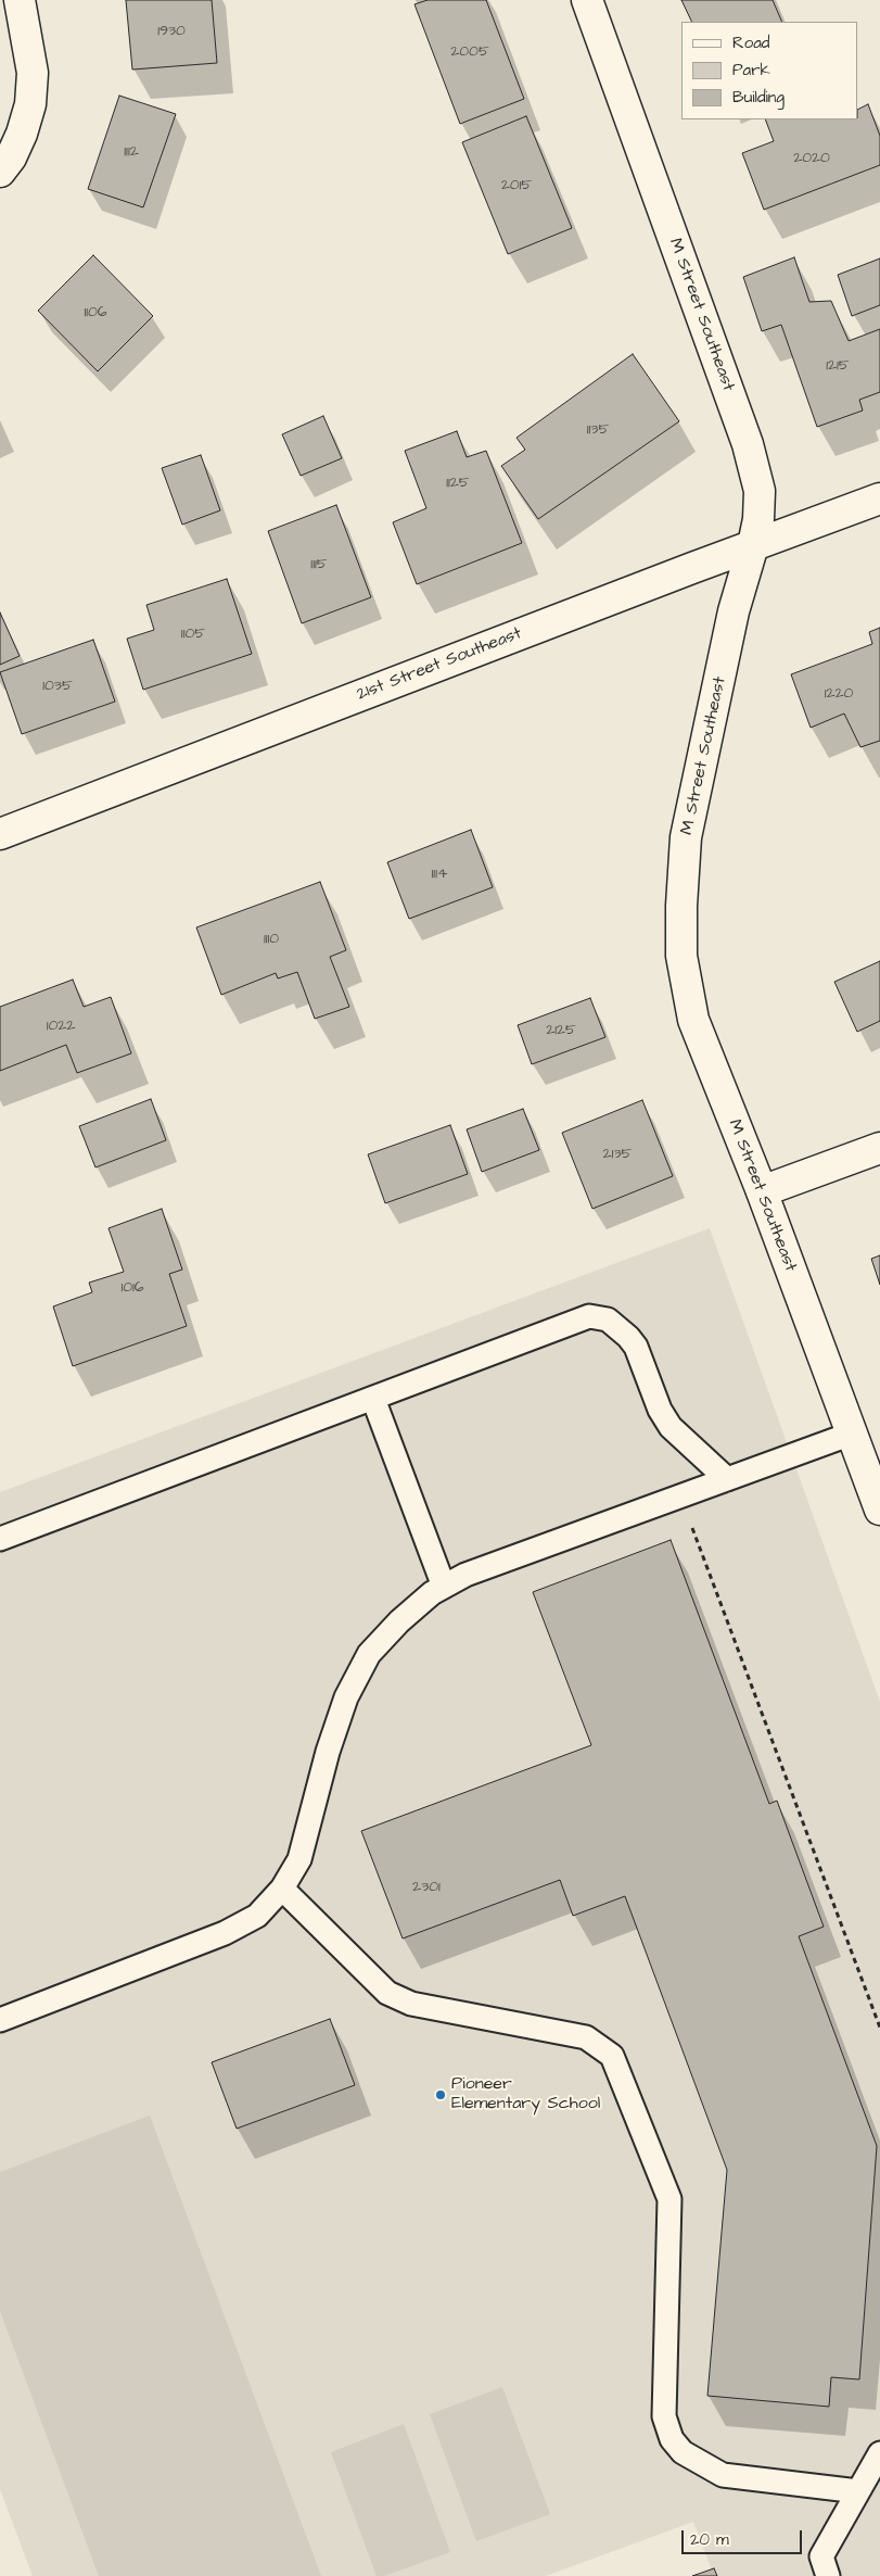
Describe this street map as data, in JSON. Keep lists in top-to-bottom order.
{
  "streets": {
    "street": ["M Street Southeast", "21st Street Southeast"]
  },
  "crossings": [
    ["M Street Southeast", "21st Street Southeast"]
  ],
  "places": ["Pioneer Elementary School"],
  "house_numbers": [
    "1930",
    "2005",
    "1112",
    "2020",
    "2015",
    "1106",
    "1215",
    "1135",
    "1125",
    "1115",
    "1105",
    "1035",
    "1220",
    "1114",
    "1110",
    "1022",
    "2125",
    "2135",
    "1016",
    "2301"
  ],
  "legend": ["Road", "Park", "Building"],
  "scale_bar": "20 m"
}
